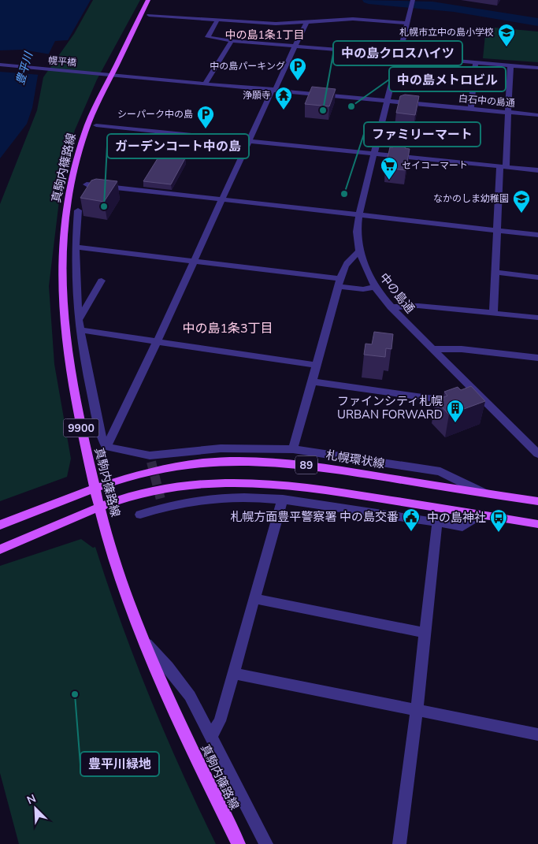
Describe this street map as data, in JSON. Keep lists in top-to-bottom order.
{
  "streets": {
    "main road": [
      "真駒内篠路線",
      "9900",
      "札幌環状線",
      "89"
    ],
    "street": ["幌平橋", "白石中の島通", "中の島通"]
  },
  "crossings": [
    ["幌平橋", "白石中の島通"],
    ["幌平橋", "真駒内篠路線"],
    ["白石中の島通", "中の島通"],
    ["真駒内篠路線", "札幌環状線"],
    ["真駒内篠路線", "89"]
  ],
  "districts": ["中の島1条1丁目", "中の島1条3丁目"],
  "water": ["豊平川"],
  "places": {
    "school or university": ["札幌市立中の島小学校", "なかのしま幼稚園"],
    "parking": ["中の島パーキング", "シーパーク中の島"],
    "other": [
      "中の島メトロビル",
      "中の島クロスハイツ",
      "ファミリーマート",
      "ガーデンコート中の島",
      "豊平川緑地"
    ],
    "temple": ["浄願寺"],
    "supermarket": ["セイコーマート"],
    "building": ["ファインシティ札幌 URBAN FORWARD"],
    "public building": ["札幌方面豊平警察署 中の島交番"],
    "bus stop": ["中の島神社"]
  },
  "north": "top left"
}
